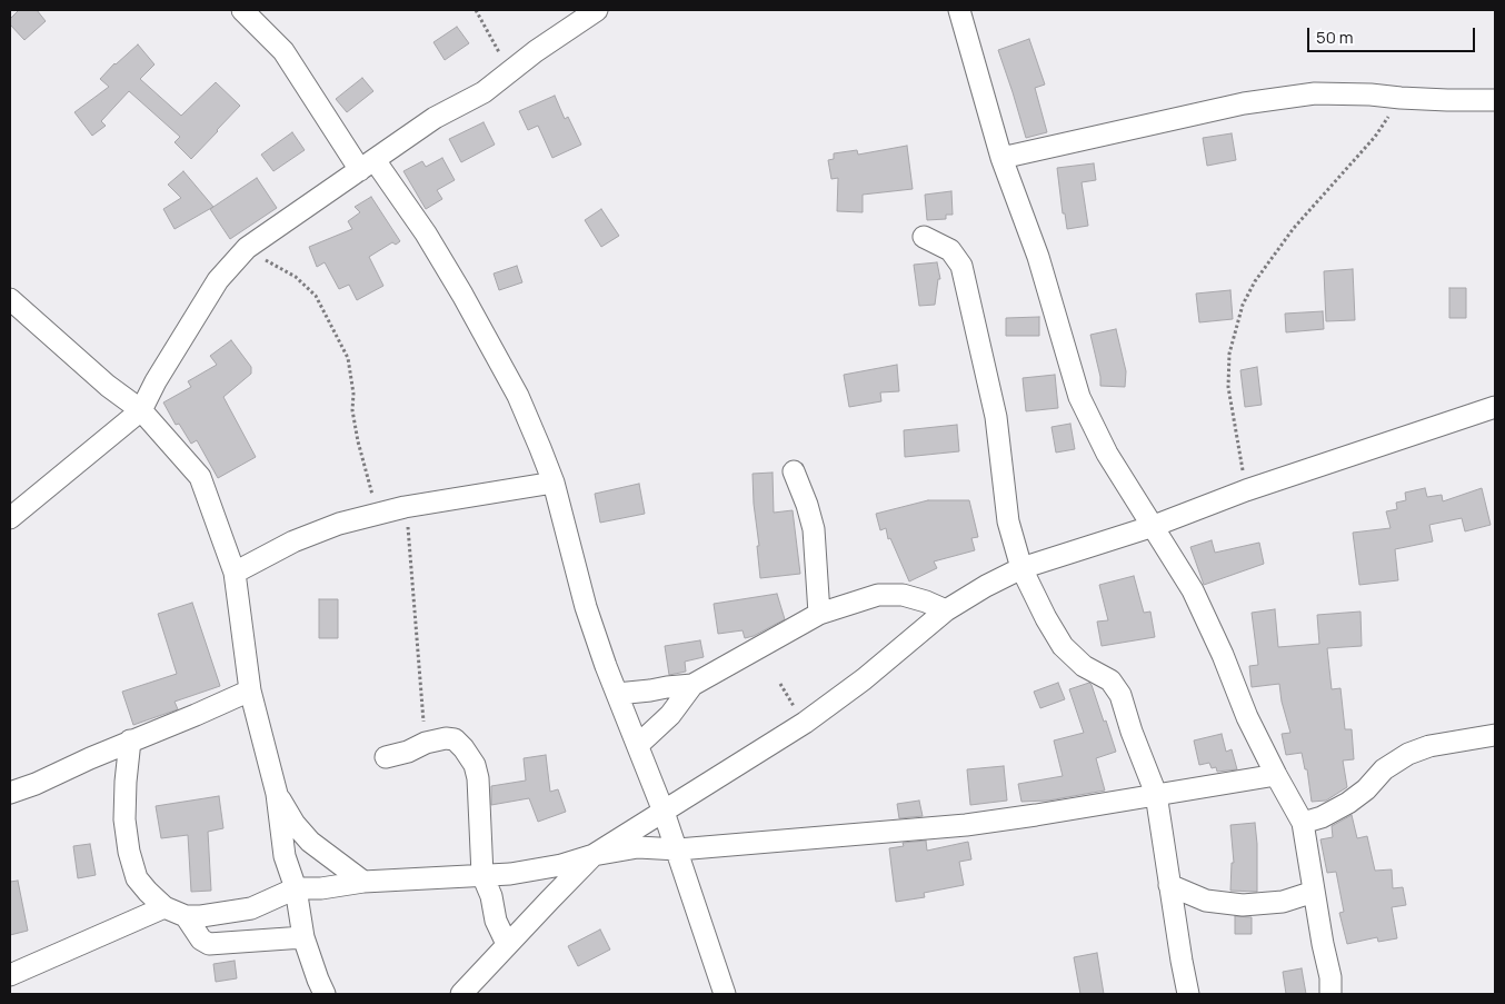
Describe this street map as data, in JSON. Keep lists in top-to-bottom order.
{
  "scale_bar": "50 m"
}
